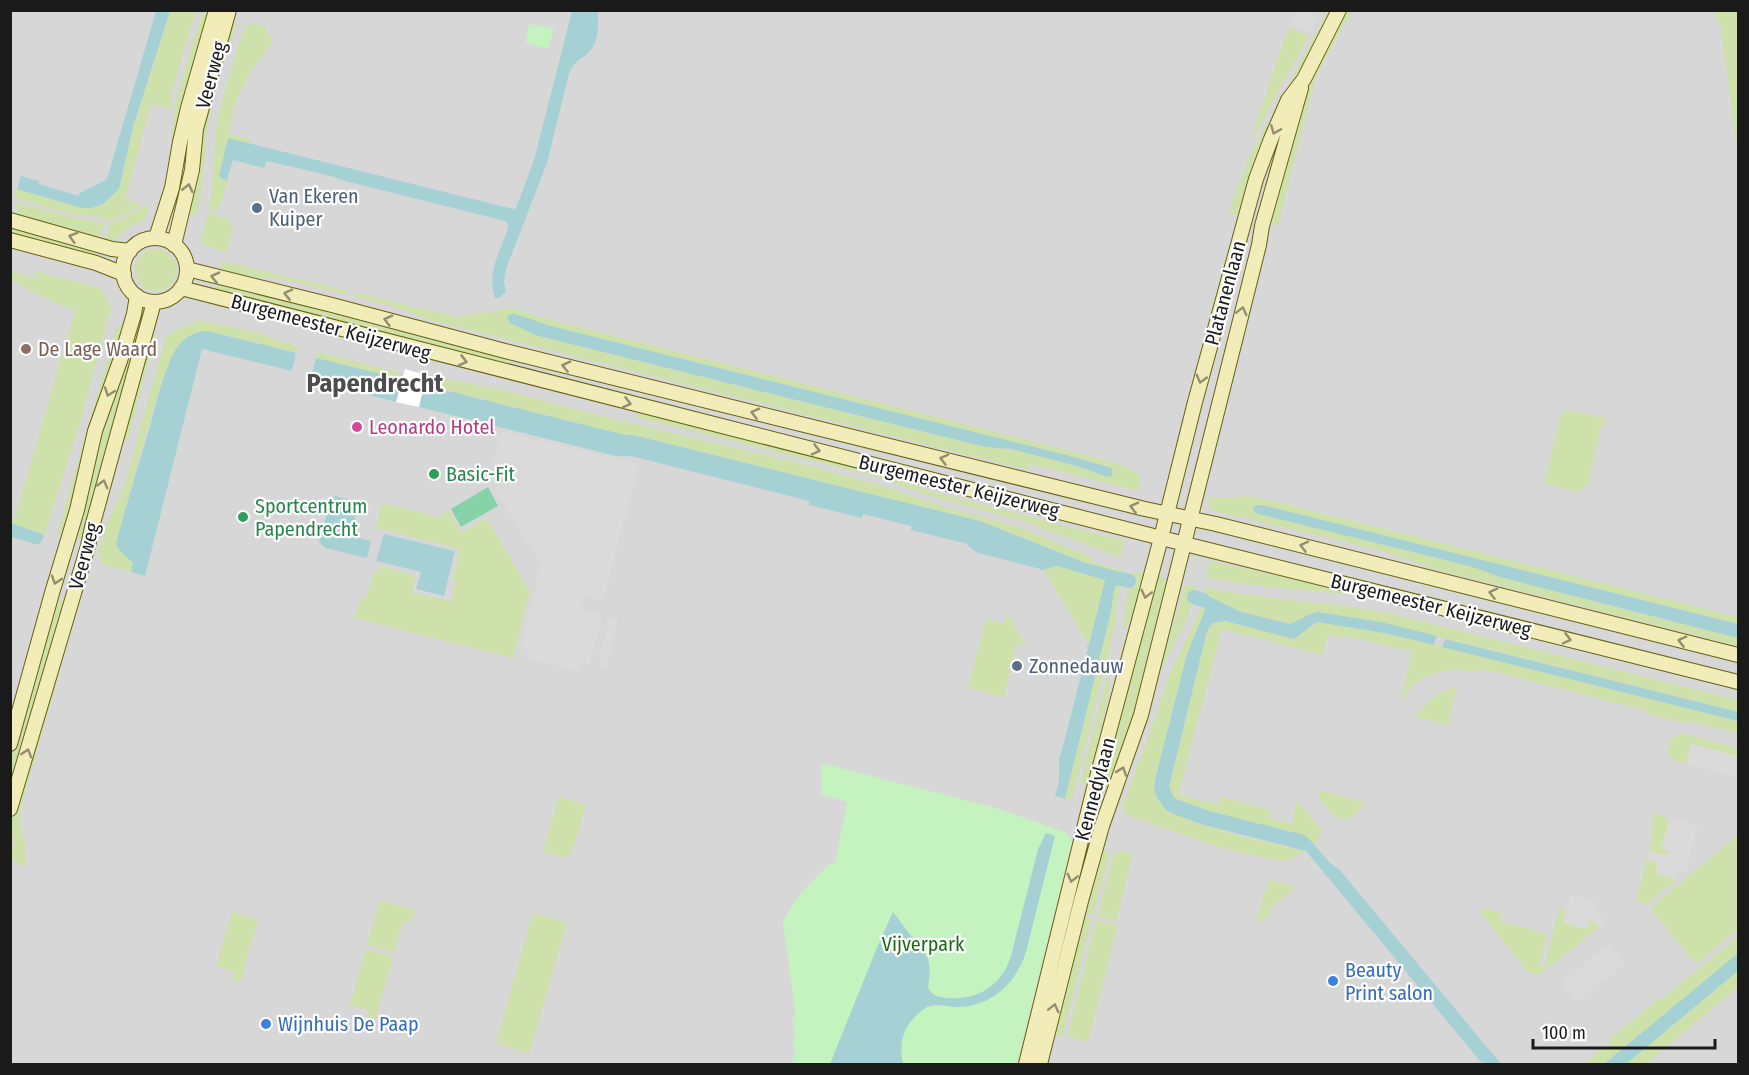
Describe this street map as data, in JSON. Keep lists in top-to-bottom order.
{
  "streets": {
    "main road": [
      "Veerweg",
      "Platanenlaan",
      "Burgemeester Keijzerweg",
      "Kennedylaan"
    ]
  },
  "crossings": [
    ["Veerweg", "Burgemeester Keijzerweg"],
    ["Platanenlaan", "Burgemeester Keijzerweg"],
    ["Platanenlaan", "Kennedylaan"],
    ["Burgemeester Keijzerweg", "Kennedylaan"]
  ],
  "districts": ["Papendrecht"],
  "parks": ["Vijverpark"],
  "places": [
    "Van Ekeren Kuiper",
    "De Lage Waard",
    "Leonardo Hotel",
    "Basic-Fit",
    "Sportcentrum Papendrecht",
    "Zonnedauw",
    "Beauty Print salon",
    "Wijnhuis De Paap"
  ],
  "scale_bar": "100 m"
}
